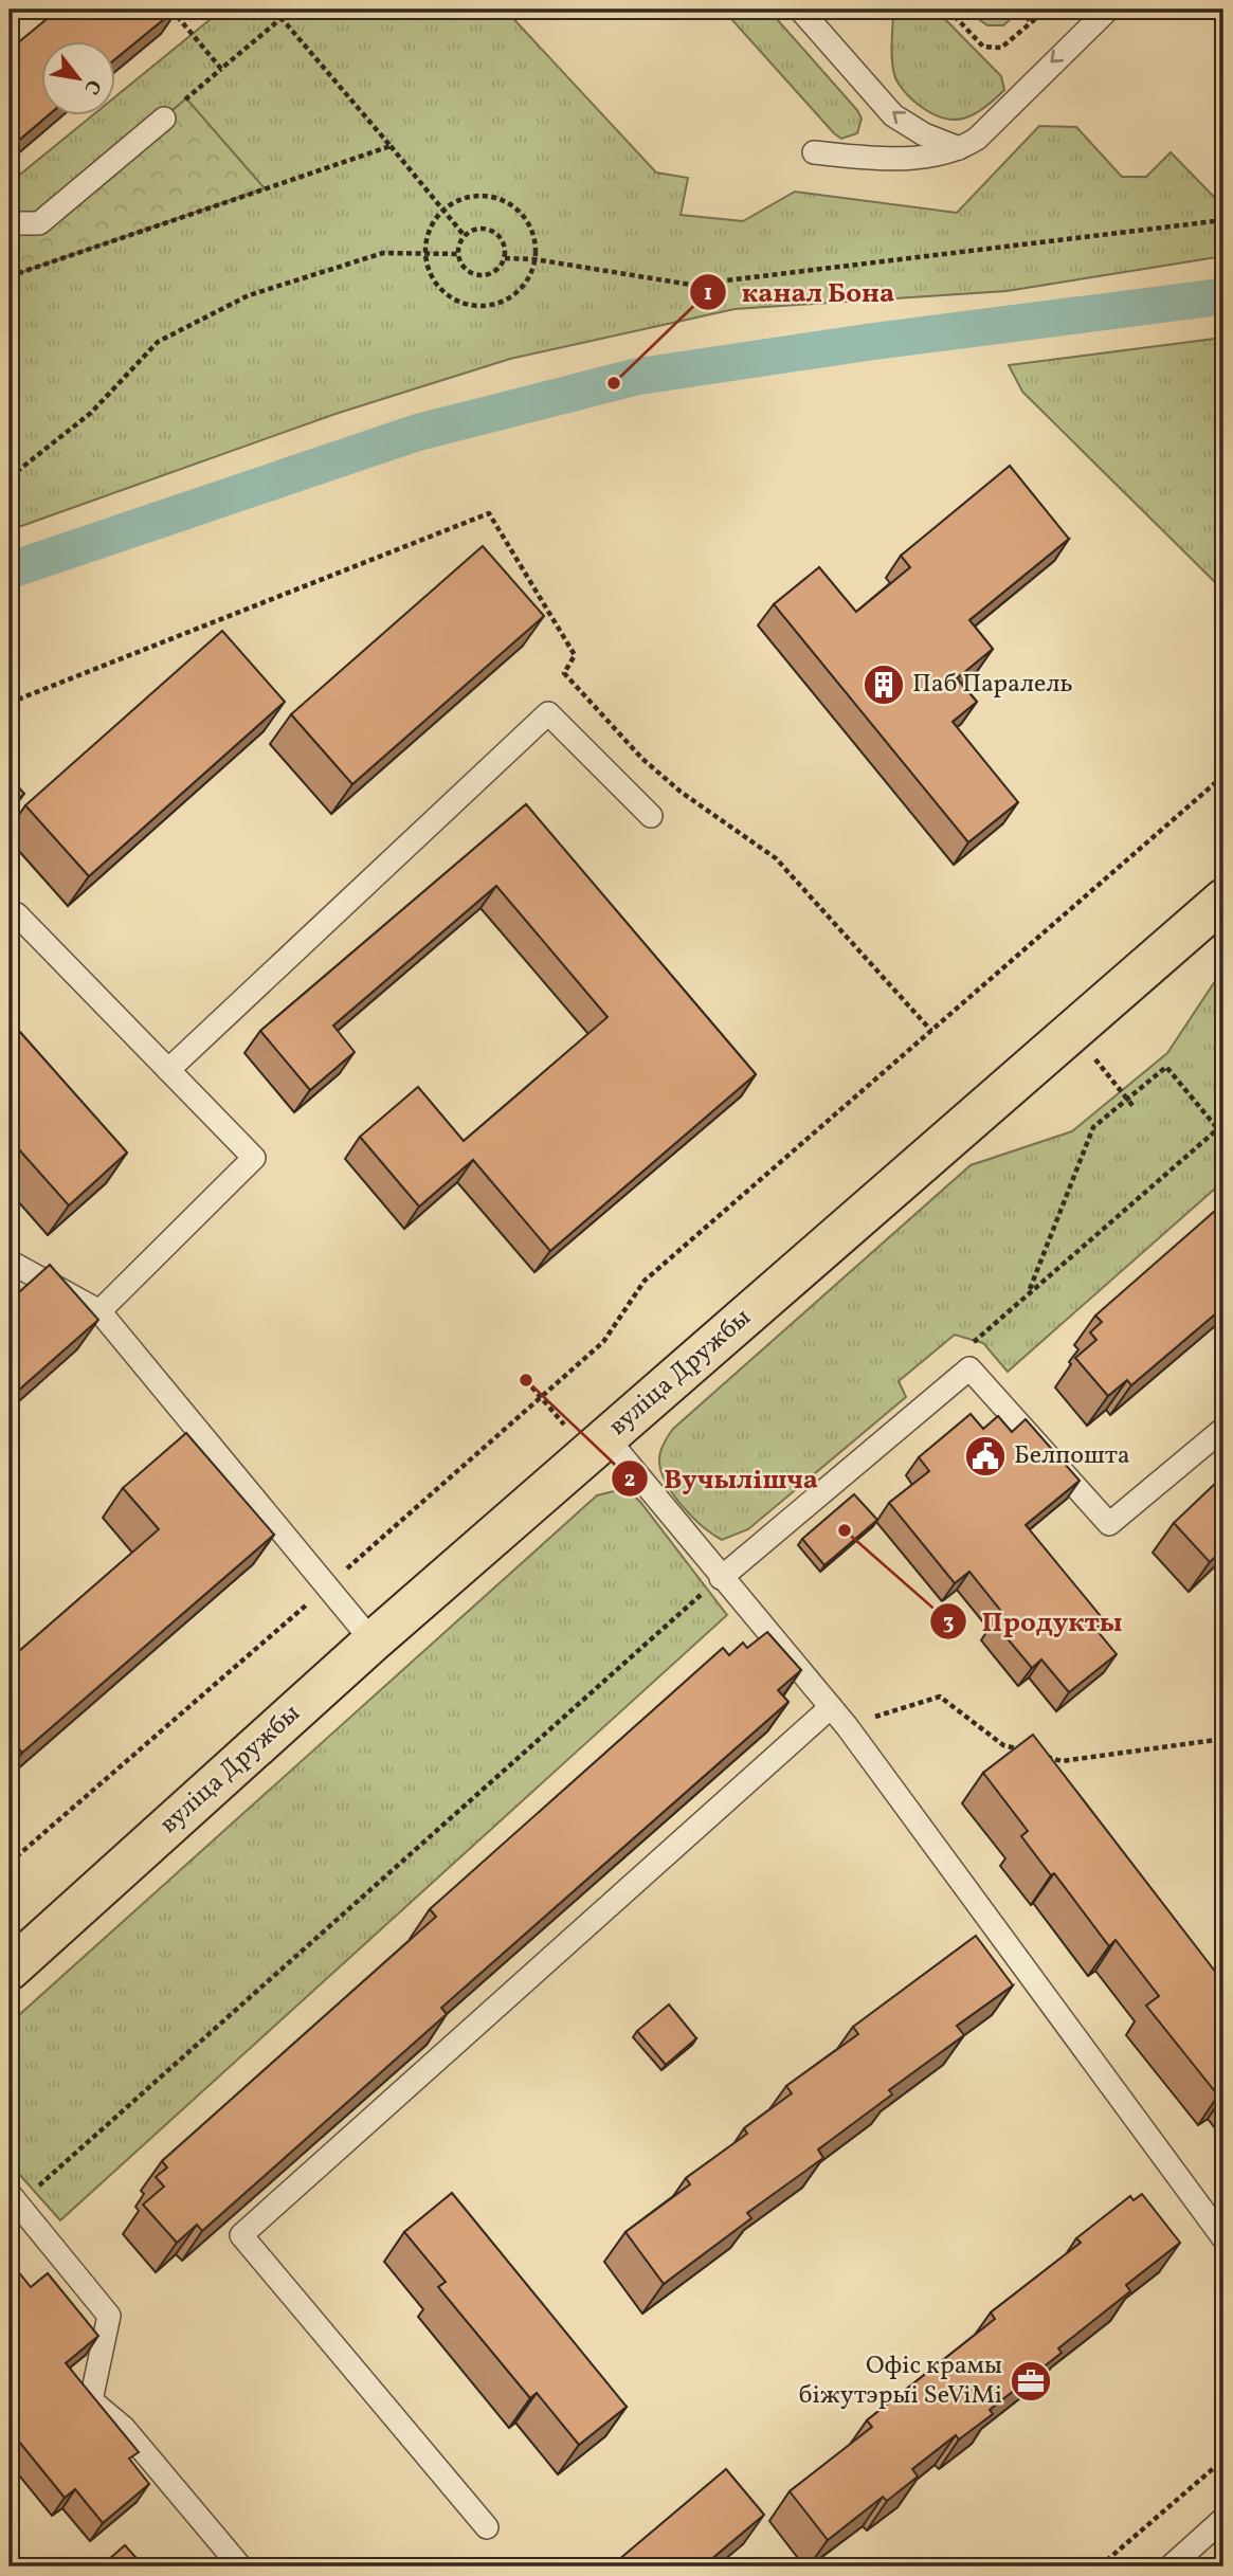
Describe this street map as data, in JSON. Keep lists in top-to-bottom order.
{
  "streets": {
    "main road": ["вуліца Дружбы"]
  },
  "places": {
    "other": ["канал Бона", "Вучылішча", "Продукты"],
    "building": ["Паб Паралель"],
    "public building": ["Белпошта"],
    "office": ["Офіс крамы біжутэрыі SeViMi"]
  },
  "north": "bottom right"
}
